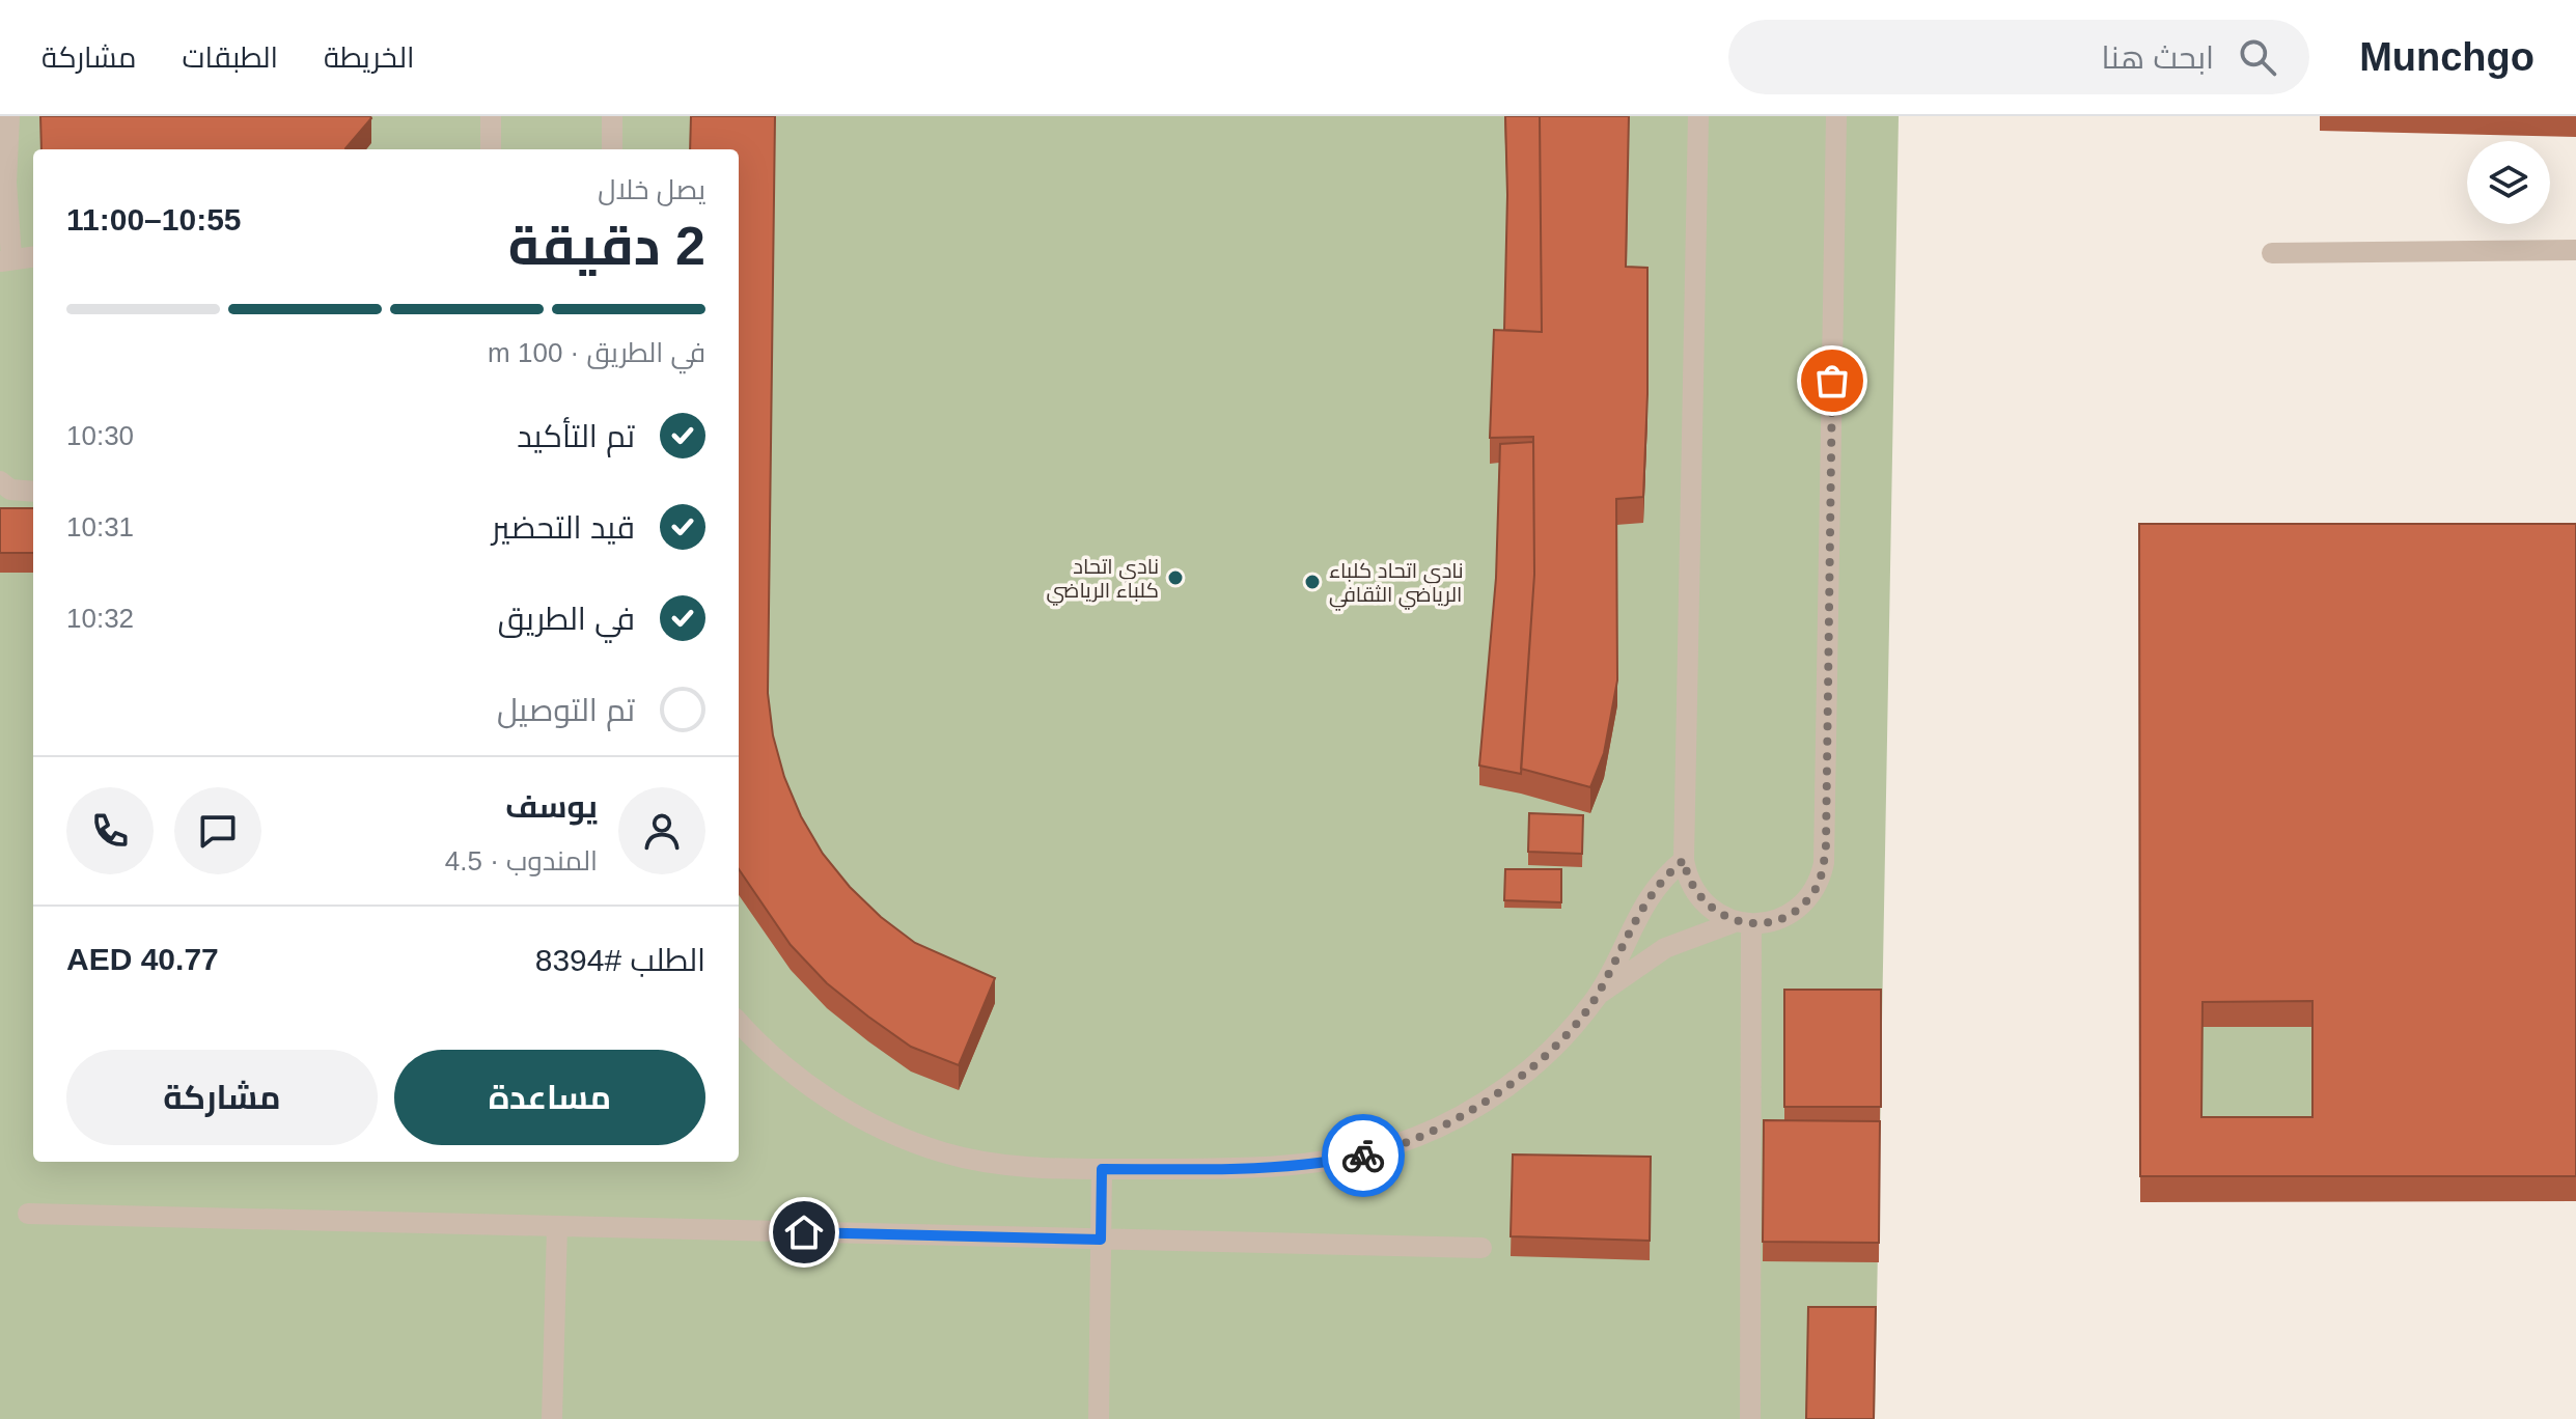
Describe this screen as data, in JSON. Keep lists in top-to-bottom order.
{
  "places": ["نادي اتحاد كلباء الرياضي", "نادي اتحاد كلباء الرياضي الثقافي"],
  "page": {
    "header": "Munchgo",
    "search": "ابحث هنا",
    "nav": ["الخريطة", "الطبقات", "مشاركة"],
    "heading": ["2 دقيقة", "يصل خلال", "10:55–11:00"],
    "panel": [
      "يوسف",
      "المندوب · 4.5",
      "الطلب #8394",
      "AED 40.77"
    ],
    "bar": "في الطريق · 100 m",
    "list": [
      ["تم التأكيد", "10:30"],
      ["قيد التحضير", "10:31"],
      ["في الطريق", "10:32"],
      "تم التوصيل"
    ],
    "buttons": ["مساعدة", "مشاركة"]
  }
}
